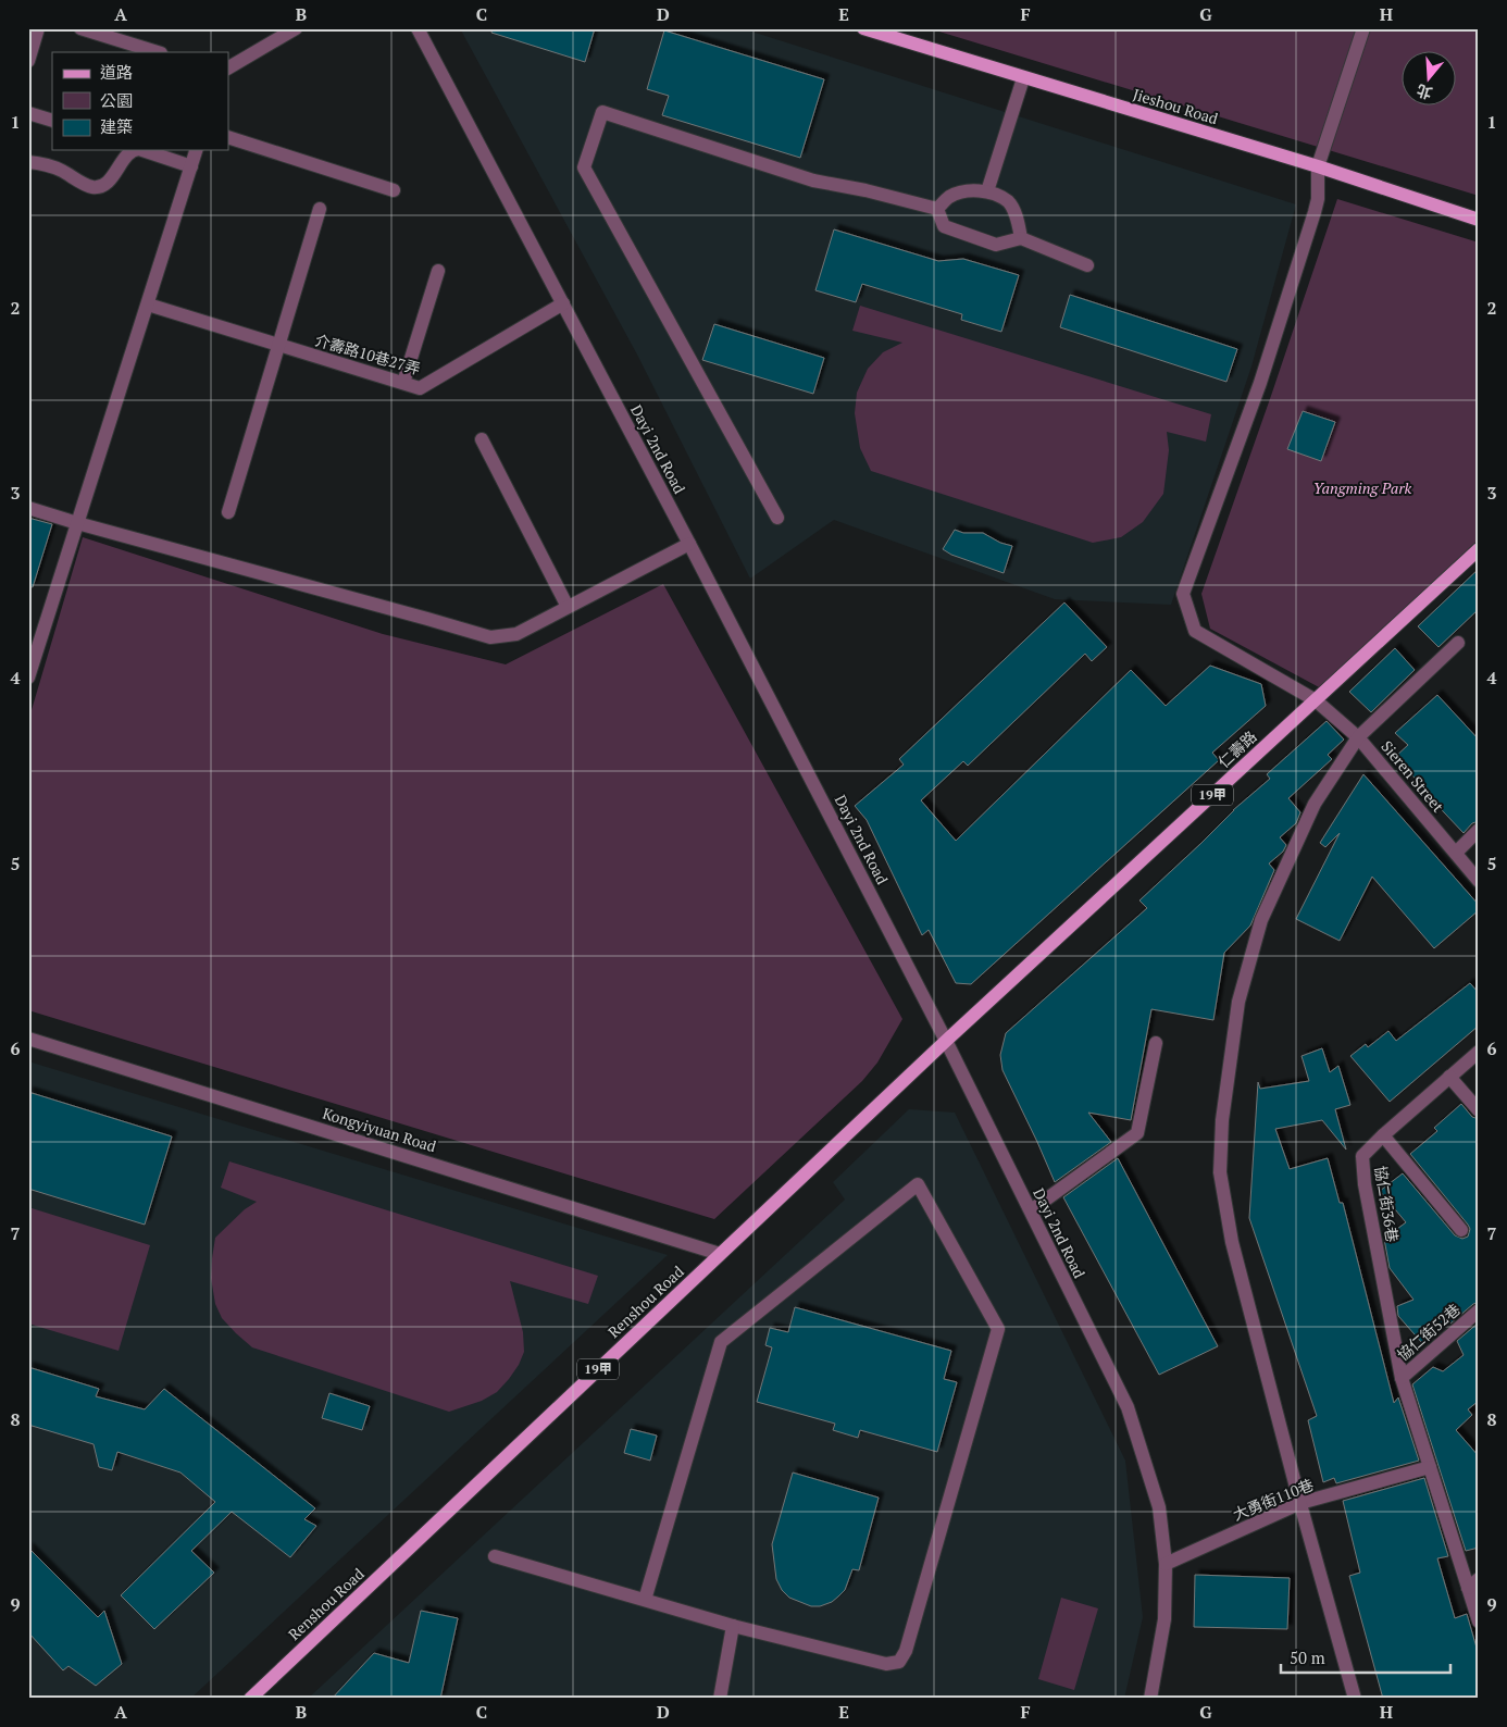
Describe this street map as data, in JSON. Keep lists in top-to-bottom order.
{
  "streets": {
    "main road": [
      "Jieshou Road",
      "仁壽路",
      "19甲",
      "Renshou Road"
    ],
    "street": [
      "介壽路10巷27弄",
      "Dayi 2nd Road",
      "Sieren Street",
      "Kongyiyuan Road",
      "協仁街36巷",
      "協仁街52巷",
      "大勇街110巷"
    ]
  },
  "crossings": [
    ["Jieshou Road", "Sieren Street"],
    ["介壽路10巷27弄", "Dayi 2nd Road"],
    ["Dayi 2nd Road", "仁壽路"],
    ["Dayi 2nd Road", "Renshou Road"],
    ["Dayi 2nd Road", "大勇街110巷"],
    ["仁壽路", "Sieren Street"],
    ["仁壽路", "Renshou Road"],
    ["Kongyiyuan Road", "Renshou Road"],
    ["協仁街36巷", "協仁街52巷"],
    ["協仁街36巷", "大勇街110巷"]
  ],
  "parks": ["Yangming Park"],
  "legend": ["道路", "公園", "建築"],
  "scale_bar": "50 m",
  "north": "bottom",
  "grid": {
    "columns": [
      "A",
      "B",
      "C",
      "D",
      "E",
      "F",
      "G",
      "H"
    ],
    "rows": [
      "1",
      "2",
      "3",
      "4",
      "5",
      "6",
      "7",
      "8",
      "9"
    ]
  }
}
